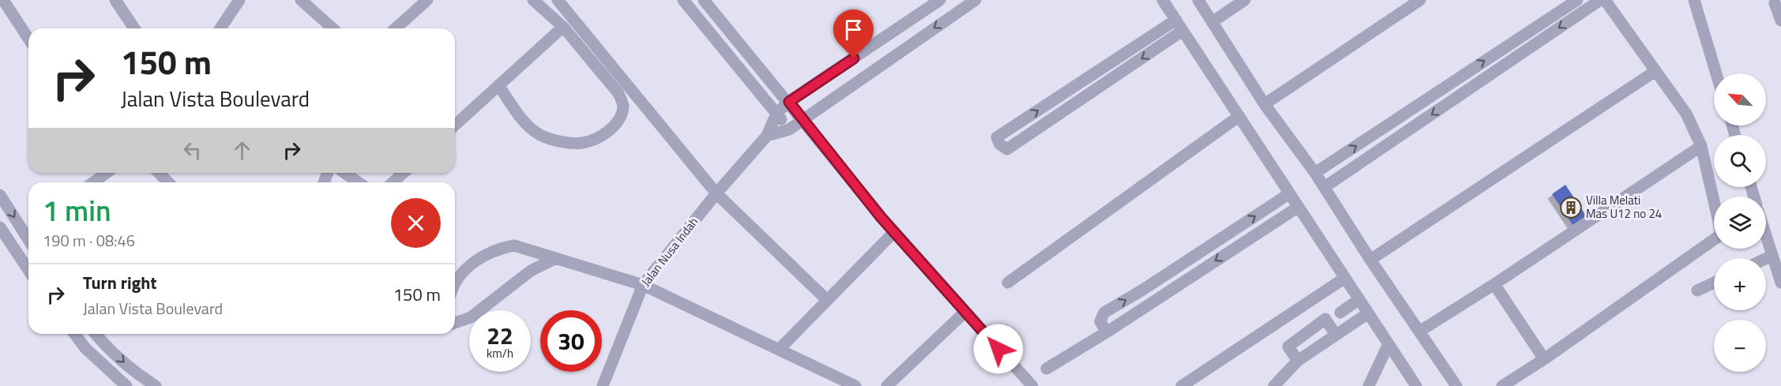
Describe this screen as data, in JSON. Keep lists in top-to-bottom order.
{
  "streets": {
    "street": ["Jalan Nusa Indah"]
  },
  "places": {
    "building": ["Villa Melati Mas U12 no 24"]
  },
  "north": "top left",
  "page": {
    "turn": ["150 m", "Jalan Vista Boulevard"],
    "map_buttons": ["+", "−"],
    "heading": ["1 min", "190 m · 08:46"],
    "list": [
      {
        "name": "Turn right",
        "note": "Jalan Vista Boulevard",
        "value": "150 m"
      }
    ],
    "speed": "22 km/h",
    "limit": "30"
  }
}
